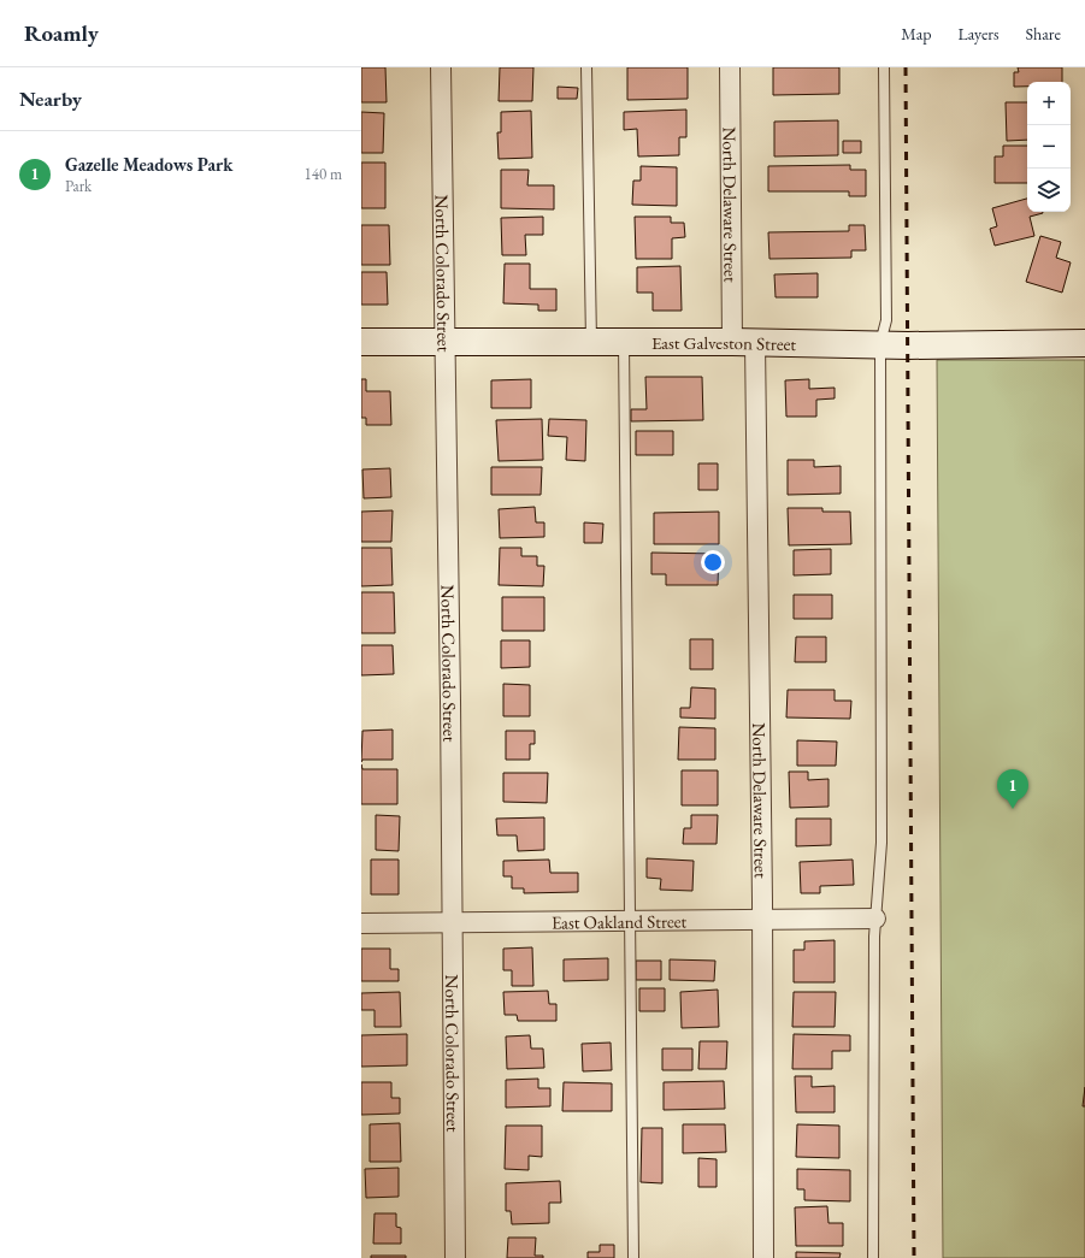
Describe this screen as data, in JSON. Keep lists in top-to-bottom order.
{
  "streets": {
    "street": [
      "North Delaware Street",
      "North Colorado Street",
      "East Galveston Street",
      "East Oakland Street"
    ]
  },
  "crossings": [
    ["North Delaware Street", "East Galveston Street"],
    ["North Delaware Street", "East Oakland Street"],
    ["North Colorado Street", "East Galveston Street"],
    ["North Colorado Street", "East Oakland Street"]
  ],
  "page": {
    "header": "Roamly",
    "nav": ["Map", "Layers", "Share"],
    "heading": "Nearby",
    "map_buttons": ["+", "−"],
    "list": [
      {
        "mark": "1",
        "name": "Gazelle Meadows Park",
        "note": "Park",
        "value": "140 m"
      }
    ],
    "pins": "1"
  }
}
